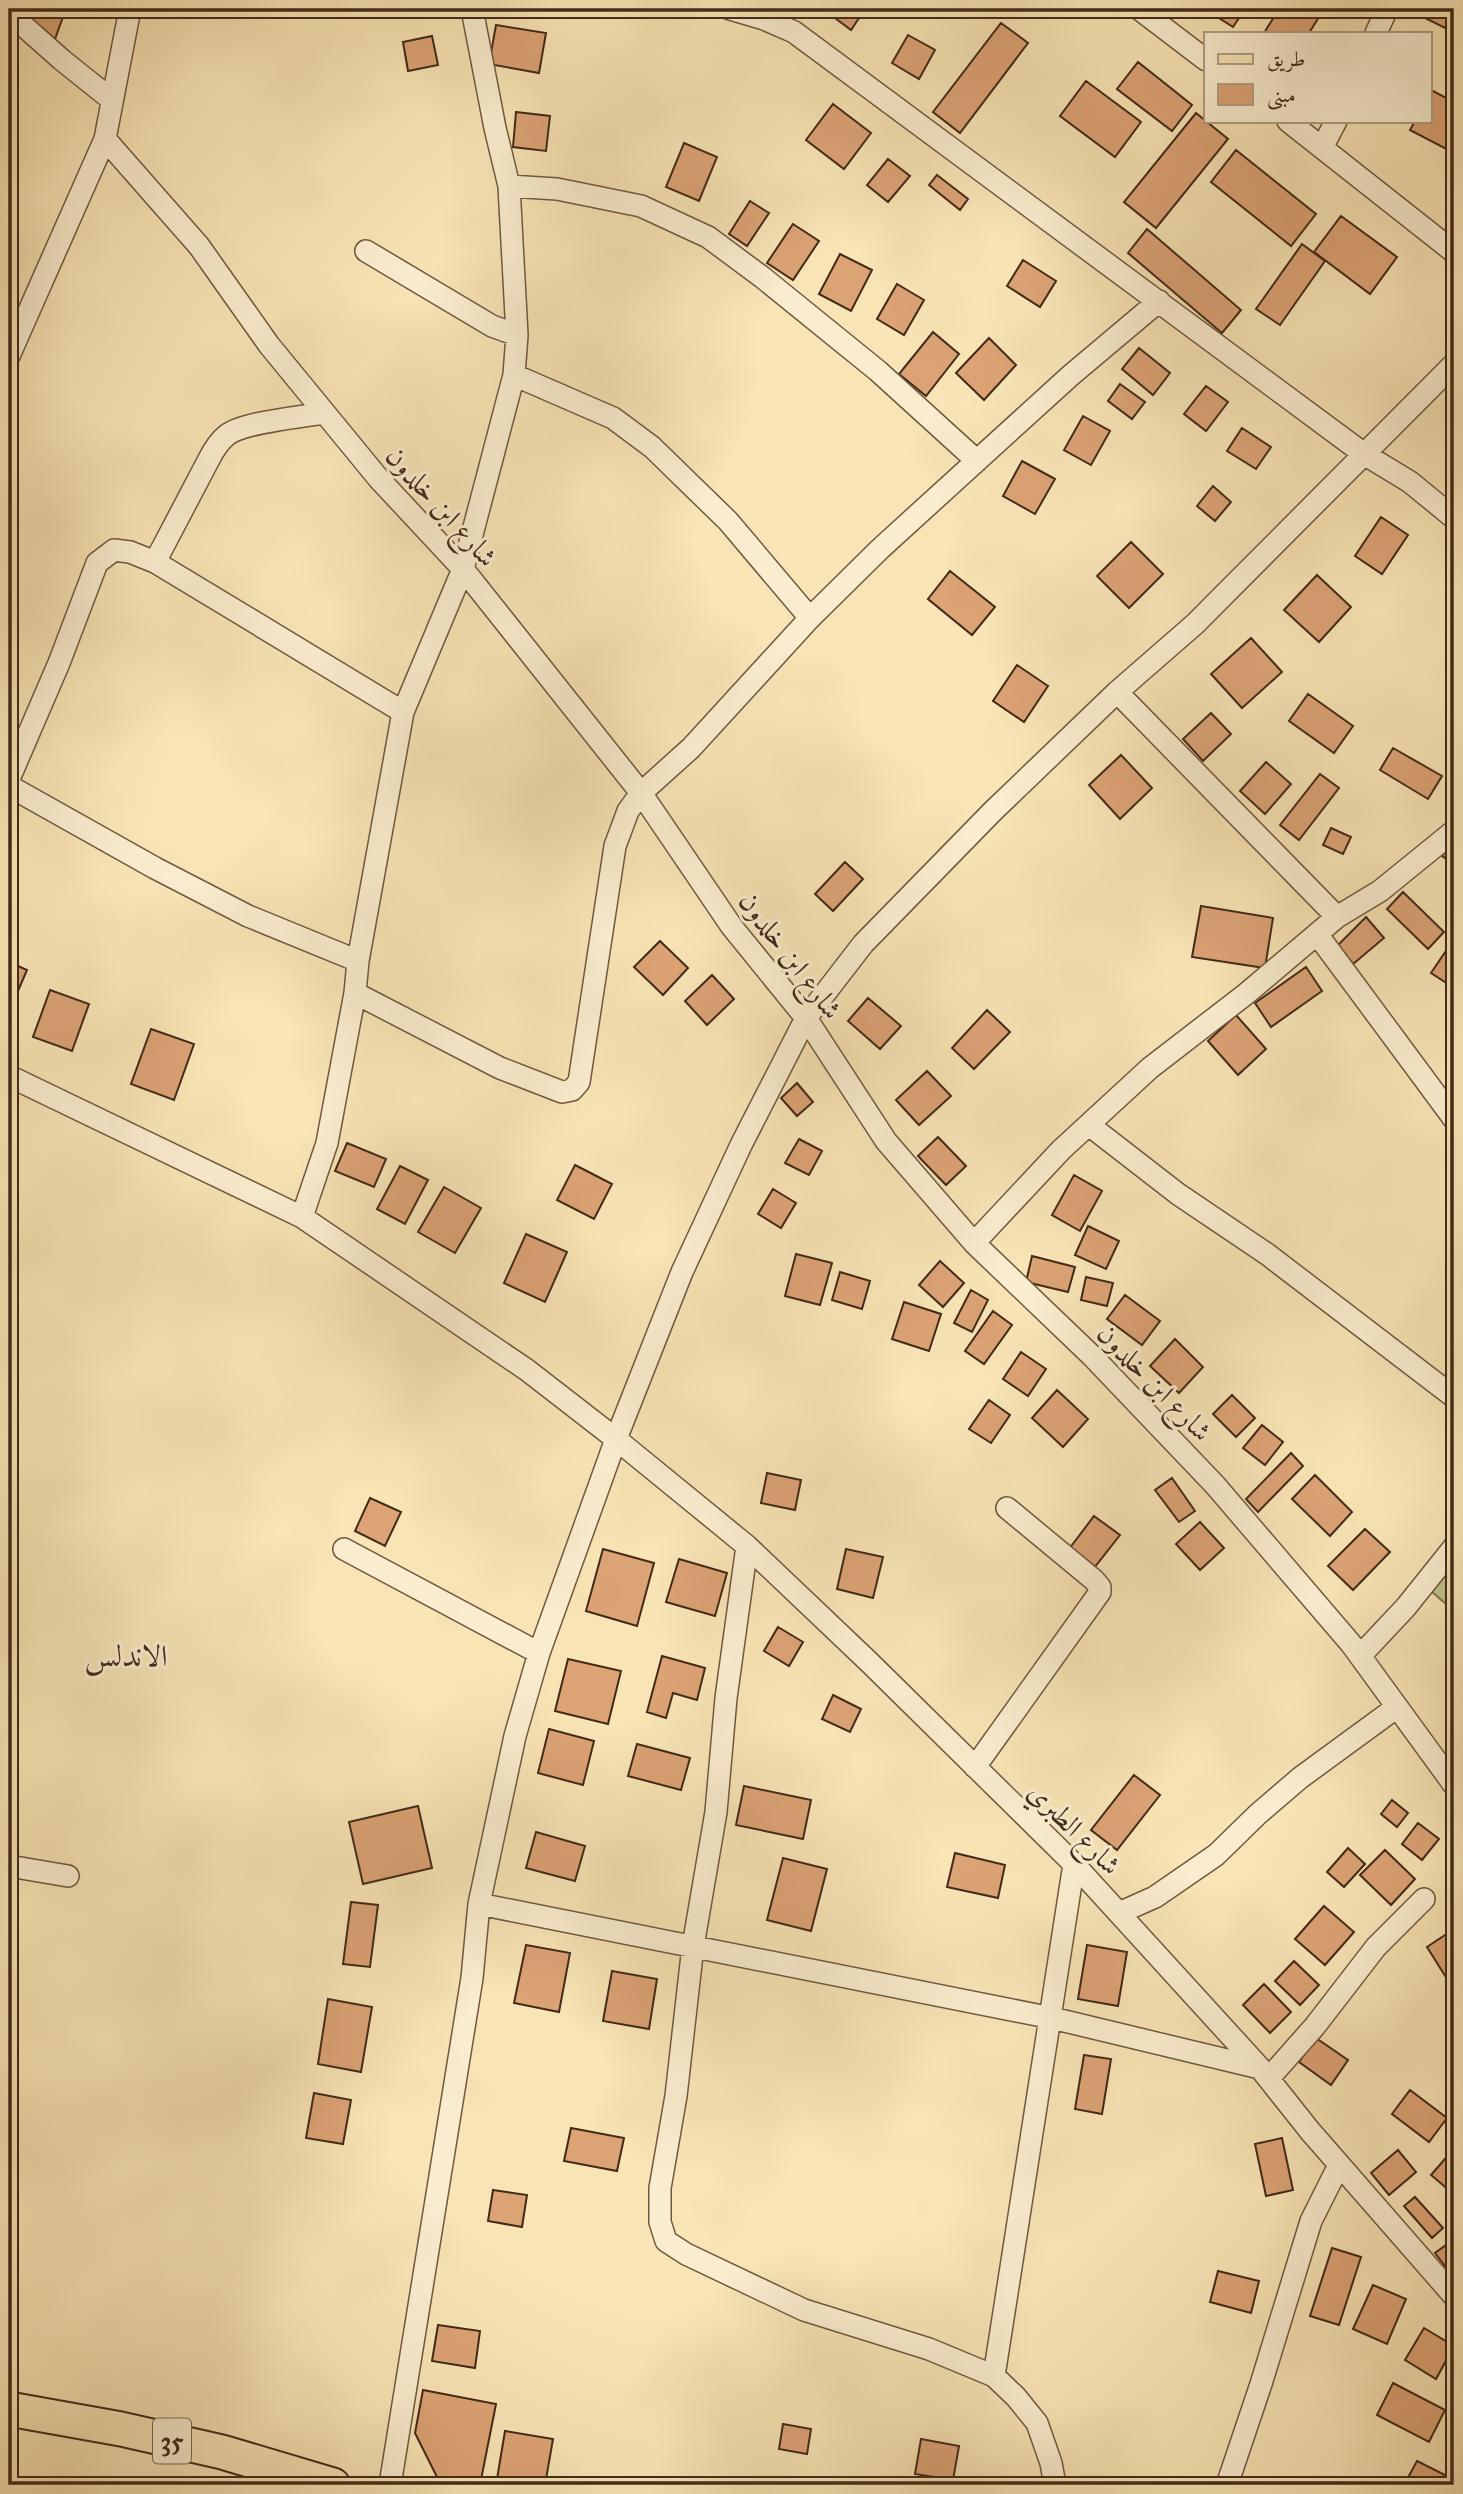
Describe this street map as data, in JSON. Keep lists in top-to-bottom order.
{
  "streets": {
    "main road": ["35"],
    "street": ["شارع ابن خلدون", "شارع الطبري"]
  },
  "districts": ["الاندلس"],
  "legend": ["طريق", "مبنى"]
}
